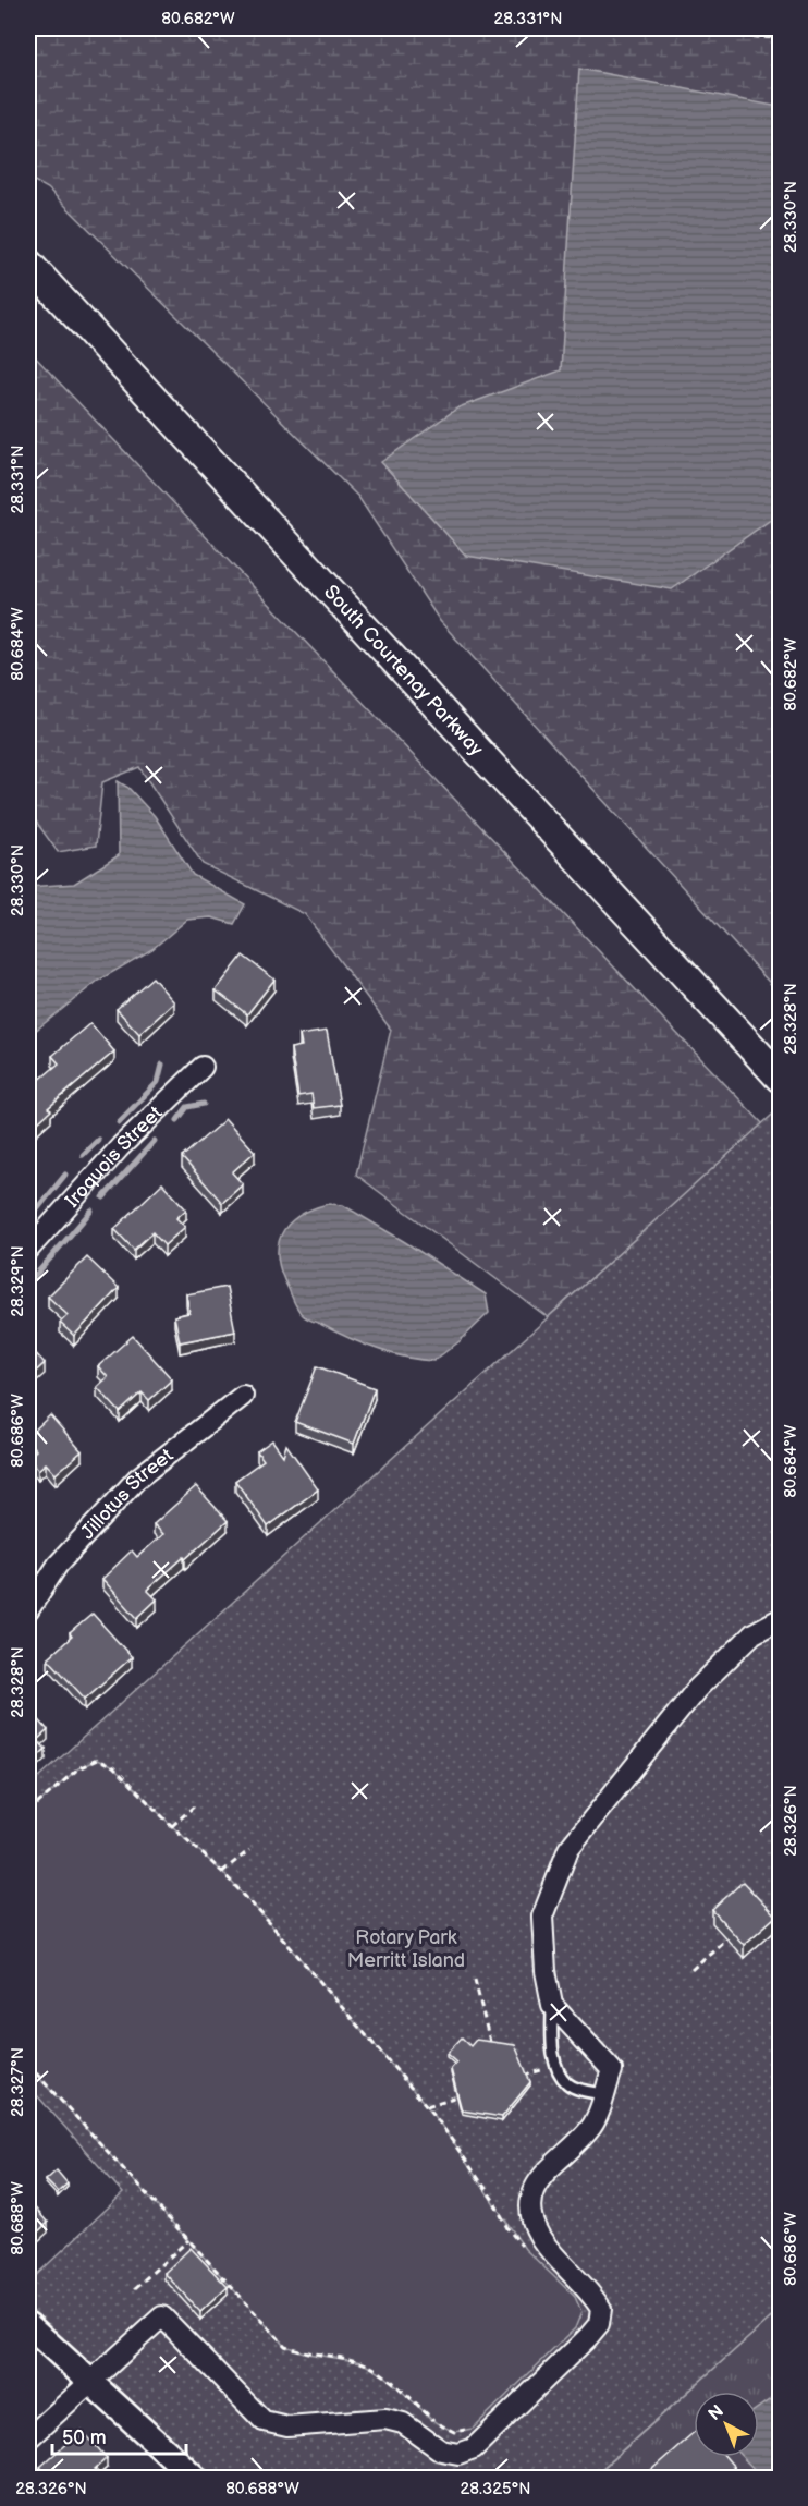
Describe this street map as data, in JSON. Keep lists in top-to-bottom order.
{
  "streets": {
    "main road": ["South Courtenay Parkway"],
    "street": ["Iroquois Street", "Jillotus Street"]
  },
  "parks": ["Rotary Park Merritt Island"],
  "scale_bar": "50 m",
  "north": "top left",
  "coordinates": [
    "80.682°W",
    "28.331°N",
    "28.330°N",
    "80.684°W",
    "28.328°N",
    "28.329°N",
    "80.686°W",
    "28.326°N",
    "28.327°N",
    "80.688°W",
    "28.325°N"
  ]
}
